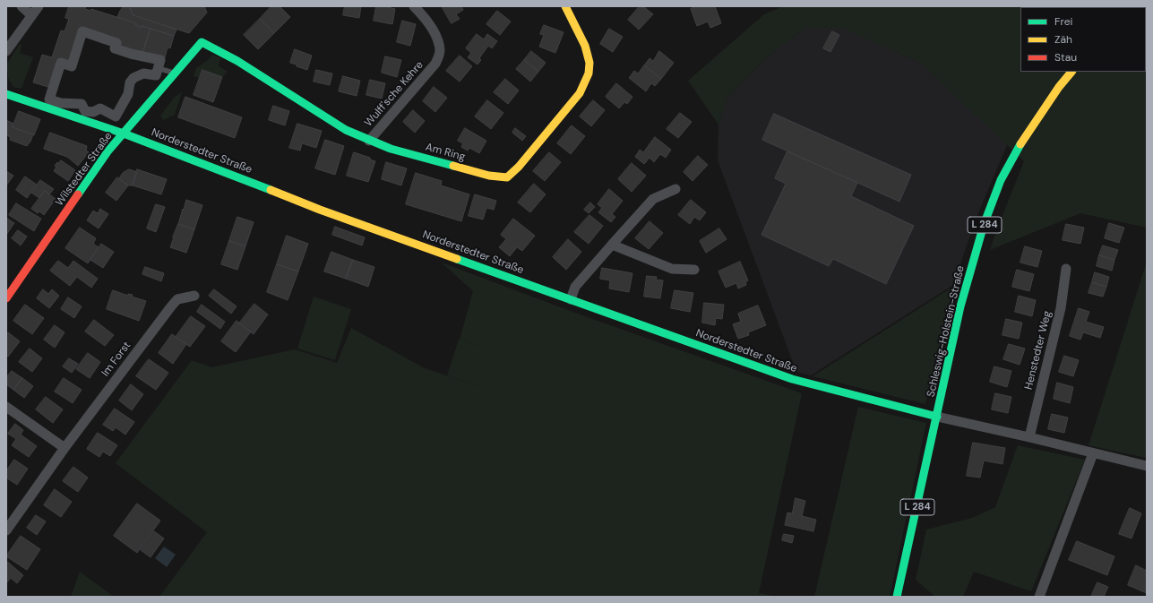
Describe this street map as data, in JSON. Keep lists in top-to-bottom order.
{
  "streets": {
    "street": [
      "Wulff'sche Kehre",
      "Norderstedter Straße",
      "Am Ring",
      "Wilstedter Straße",
      "L 284",
      "Schleswig-Holstein-Straße",
      "Henstedter Weg",
      "Im Forst"
    ]
  },
  "crossings": [
    ["Wulff'sche Kehre", "Am Ring"],
    ["Norderstedter Straße", "Wilstedter Straße"],
    ["Norderstedter Straße", "Schleswig-Holstein-Straße"],
    ["Am Ring", "Wilstedter Straße"]
  ],
  "legend": ["Frei", "Zäh", "Stau"]
}
